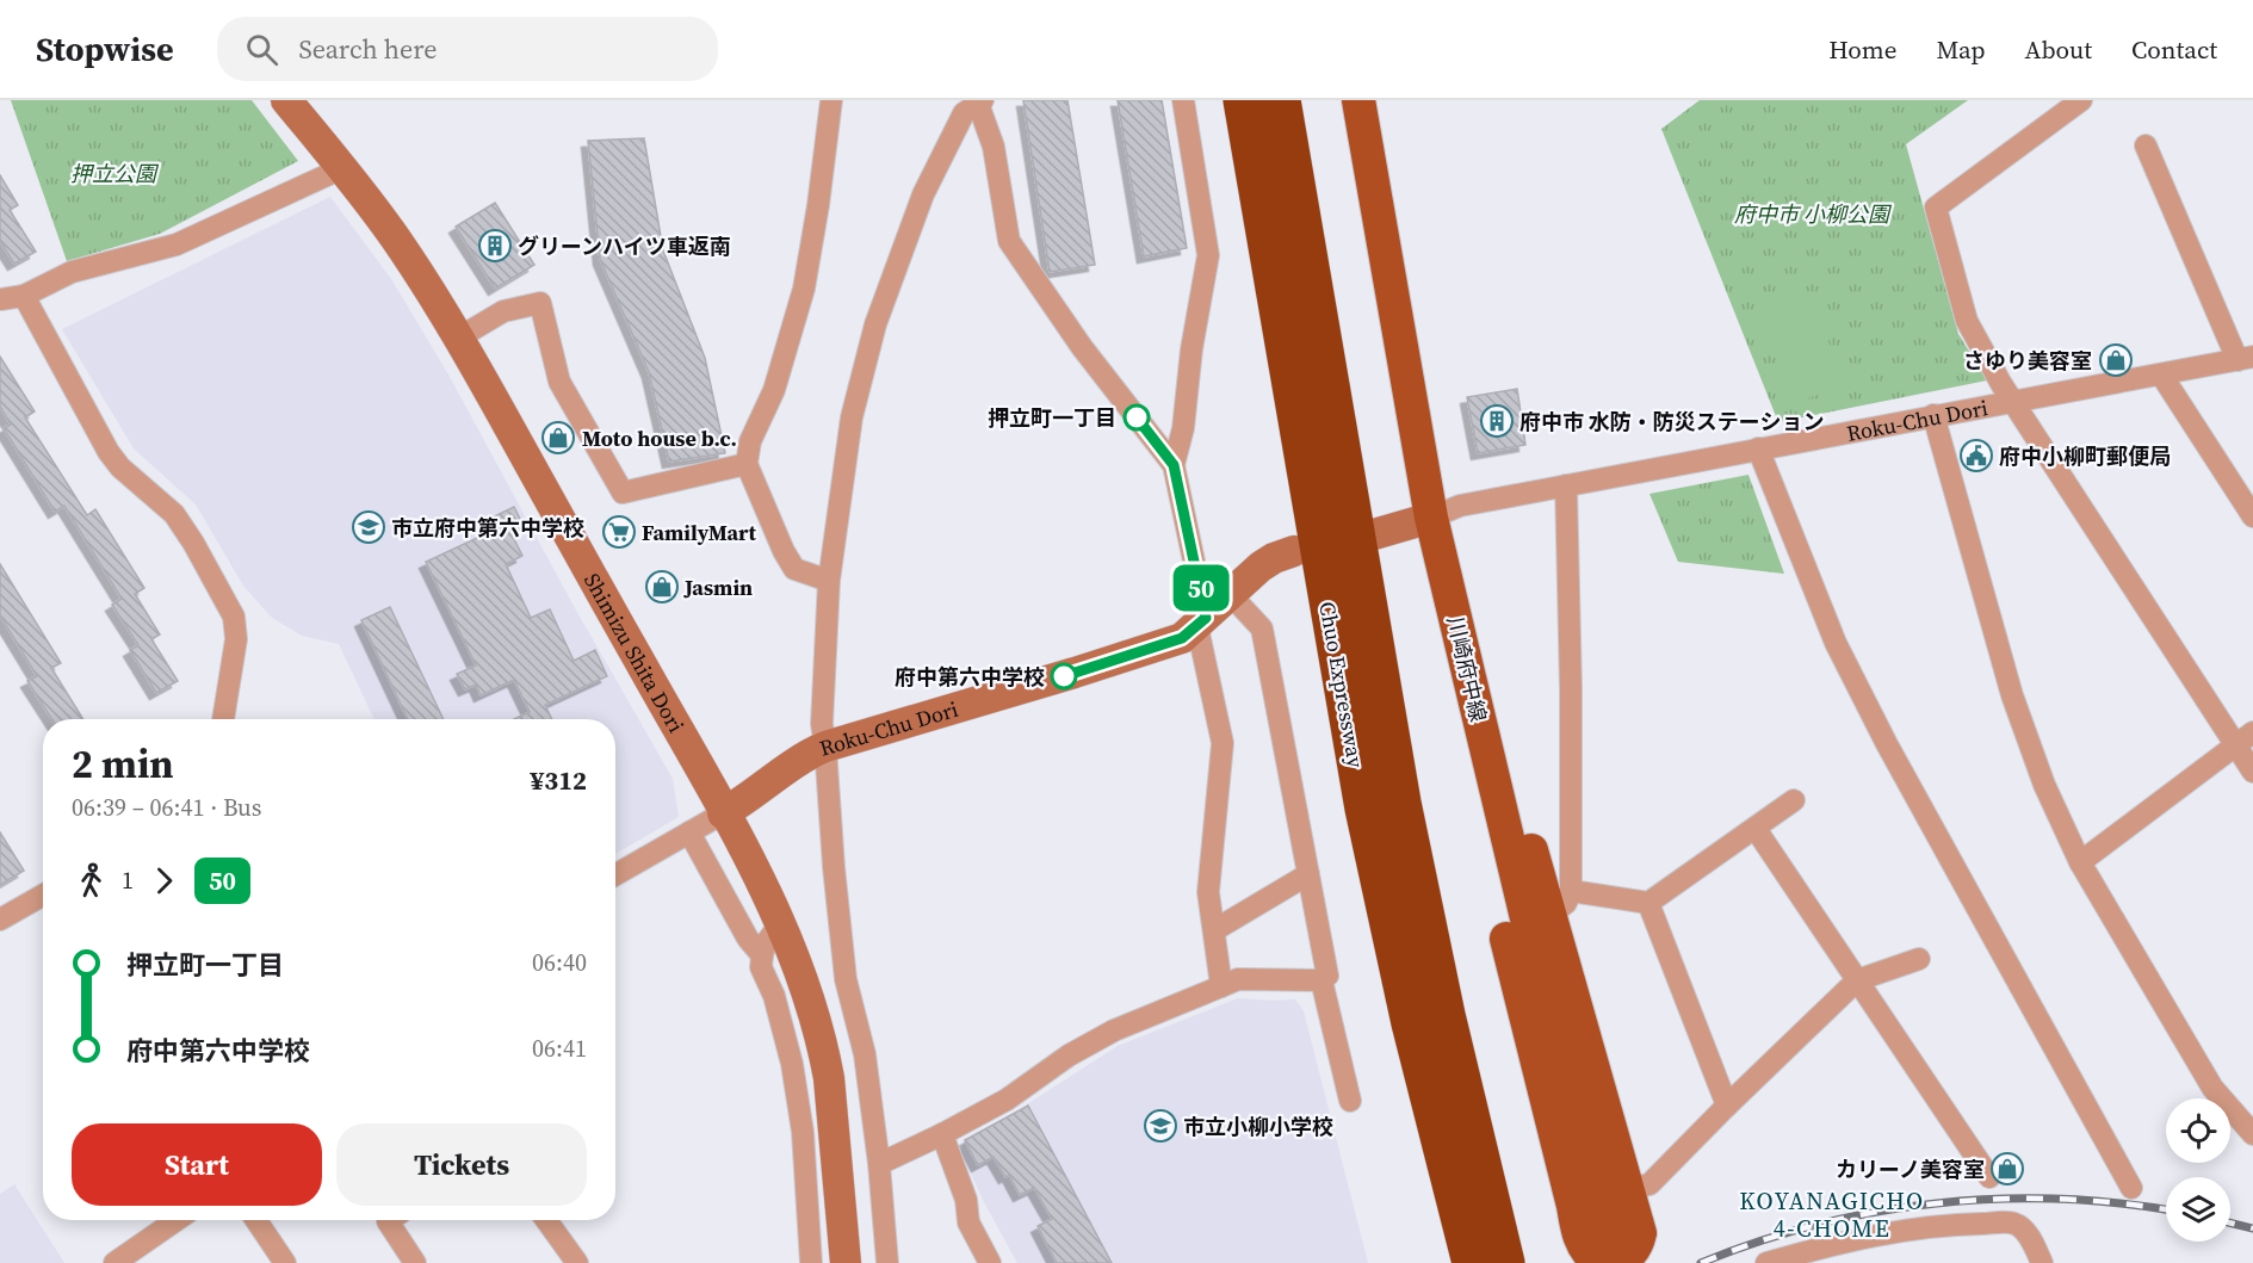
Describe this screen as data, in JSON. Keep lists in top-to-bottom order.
{
  "streets": {
    "highway": ["Chuo Expressway"],
    "main road": ["川崎府中線"],
    "street": ["Roku-Chu Dori", "Shimizu Shita Dori"]
  },
  "crossings": [
    ["Roku-Chu Dori", "Shimizu Shita Dori"],
    ["Roku-Chu Dori", "川崎府中線"]
  ],
  "districts": ["KOYANAGICHO 4-CHOME"],
  "parks": ["押立公園", "府中市 小柳公園"],
  "places": {
    "building": ["グリーンハイツ車返南", "府中市 水防・防災ステーション"],
    "shop": [
      "さゆり美容室",
      "Moto house b.c.",
      "Jasmin",
      "カリーノ美容室"
    ],
    "other": ["押立町一丁目", "府中第六中学校"],
    "public building": ["府中小柳町郵便局"],
    "school or university": ["市立府中第六中学校", "市立小柳小学校"],
    "supermarket": ["FamilyMart"]
  },
  "lines": ["bus line 50"],
  "page": {
    "header": "Stopwise",
    "search": "Search here",
    "nav": [
      "Home",
      "Map",
      "About",
      "Contact"
    ],
    "on_map": "50",
    "heading": ["2 min", "06:39 – 06:41 · Bus", "¥312"],
    "legs": ["1", "50"],
    "list": [
      {
        "name": "押立町一丁目",
        "value": "06:40"
      },
      {
        "name": "府中第六中学校",
        "value": "06:41"
      }
    ],
    "buttons": ["Start", "Tickets"]
  }
}
